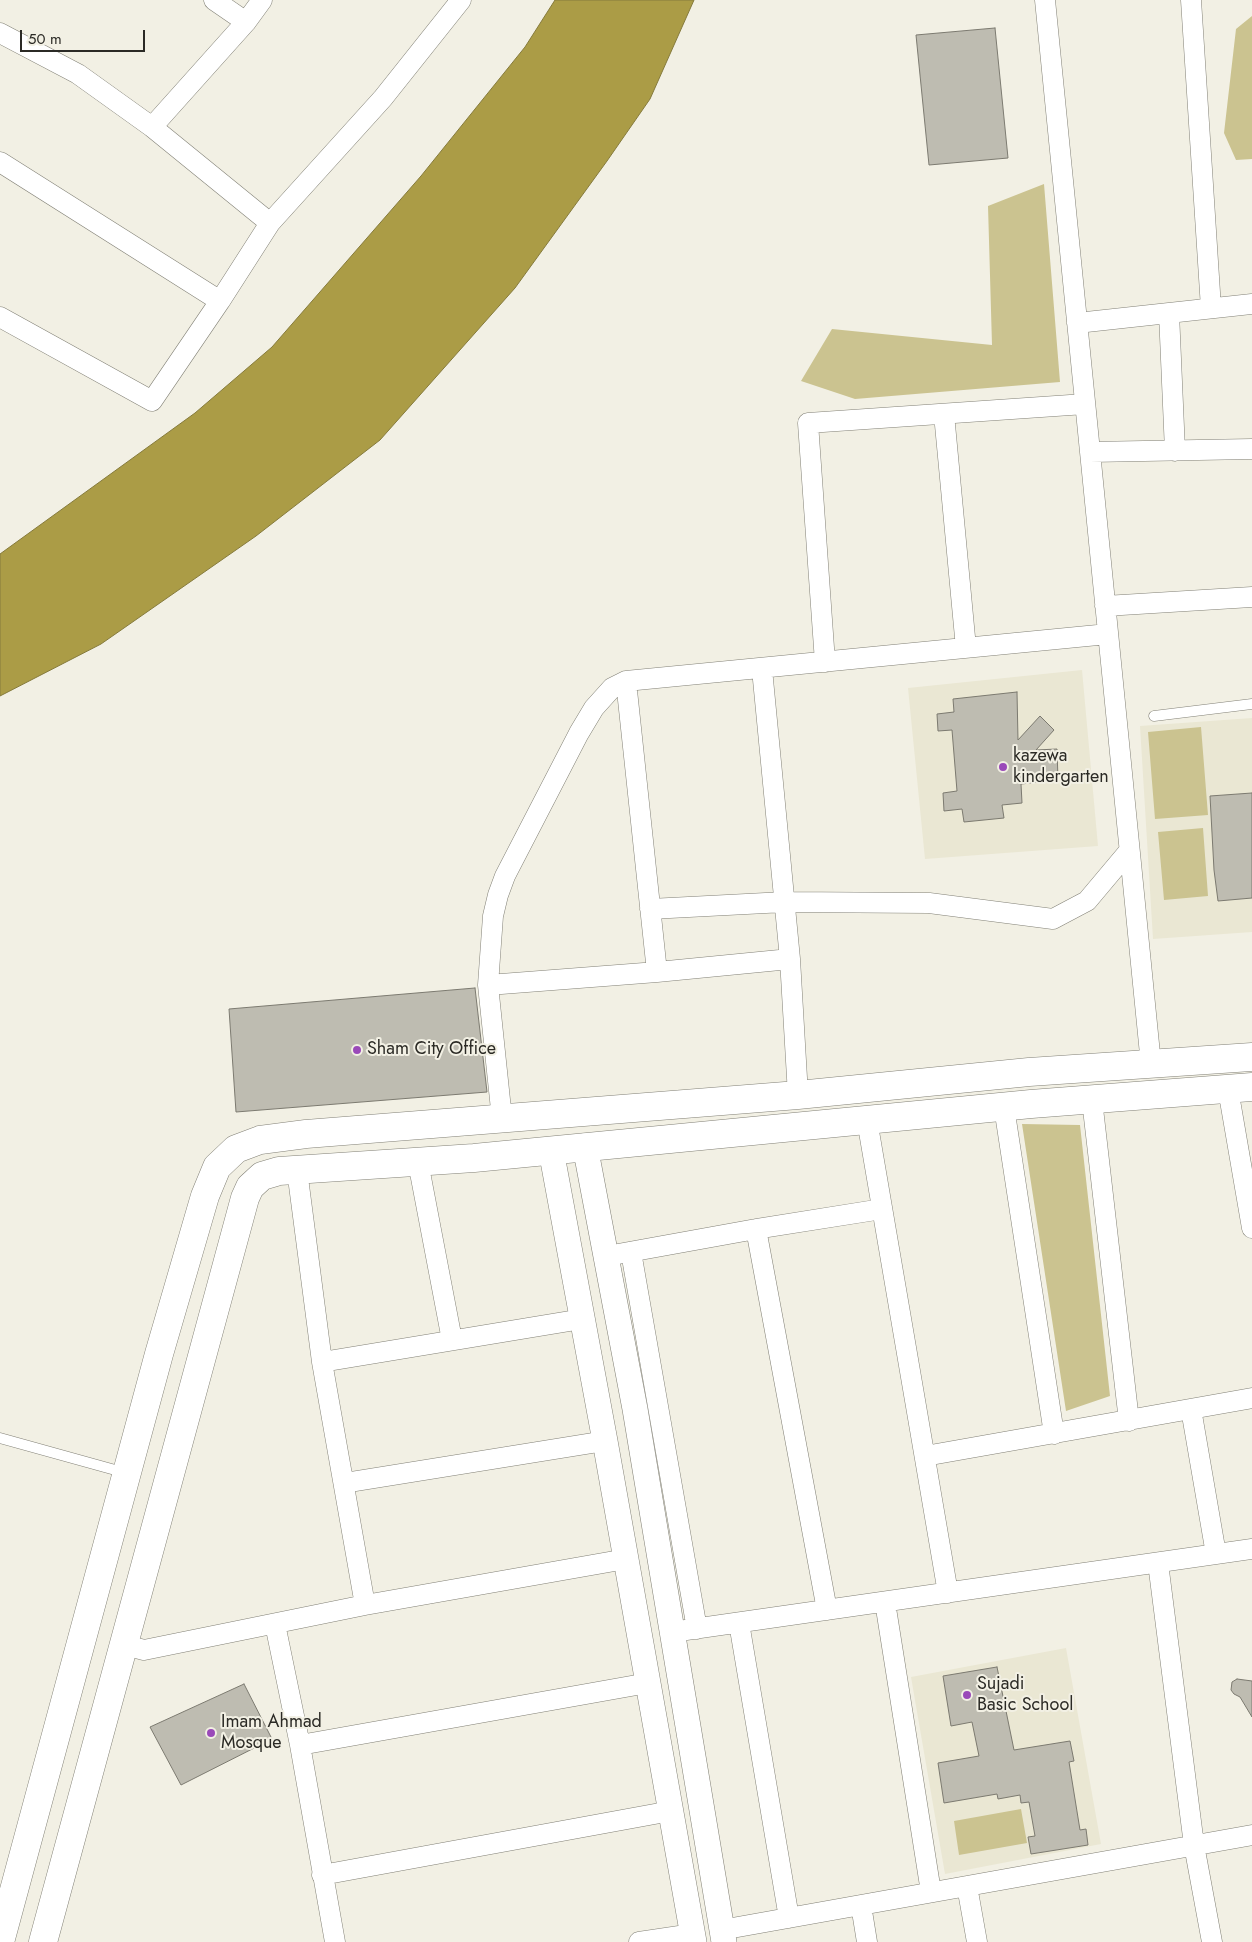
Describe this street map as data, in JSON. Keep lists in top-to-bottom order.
{
  "places": [
    "kazewa kindergarten",
    "Sham City Office",
    "Sujadi Basic School",
    "Imam Ahmad Mosque"
  ],
  "scale_bar": "50 m"
}
